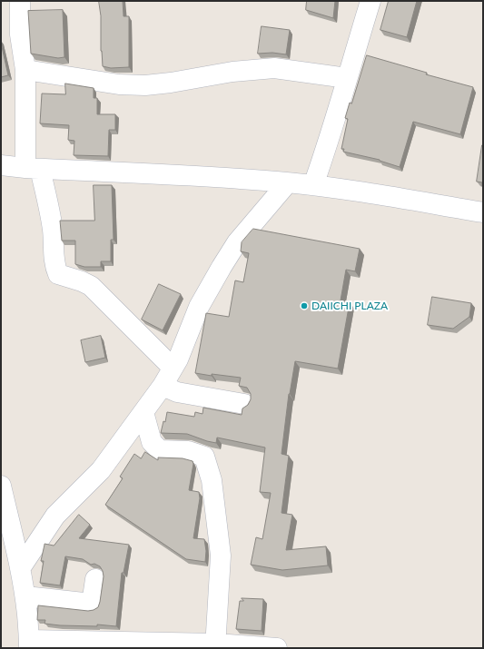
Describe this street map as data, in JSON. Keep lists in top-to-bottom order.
{
  "places": ["DAIICHI PLAZA"]
}
